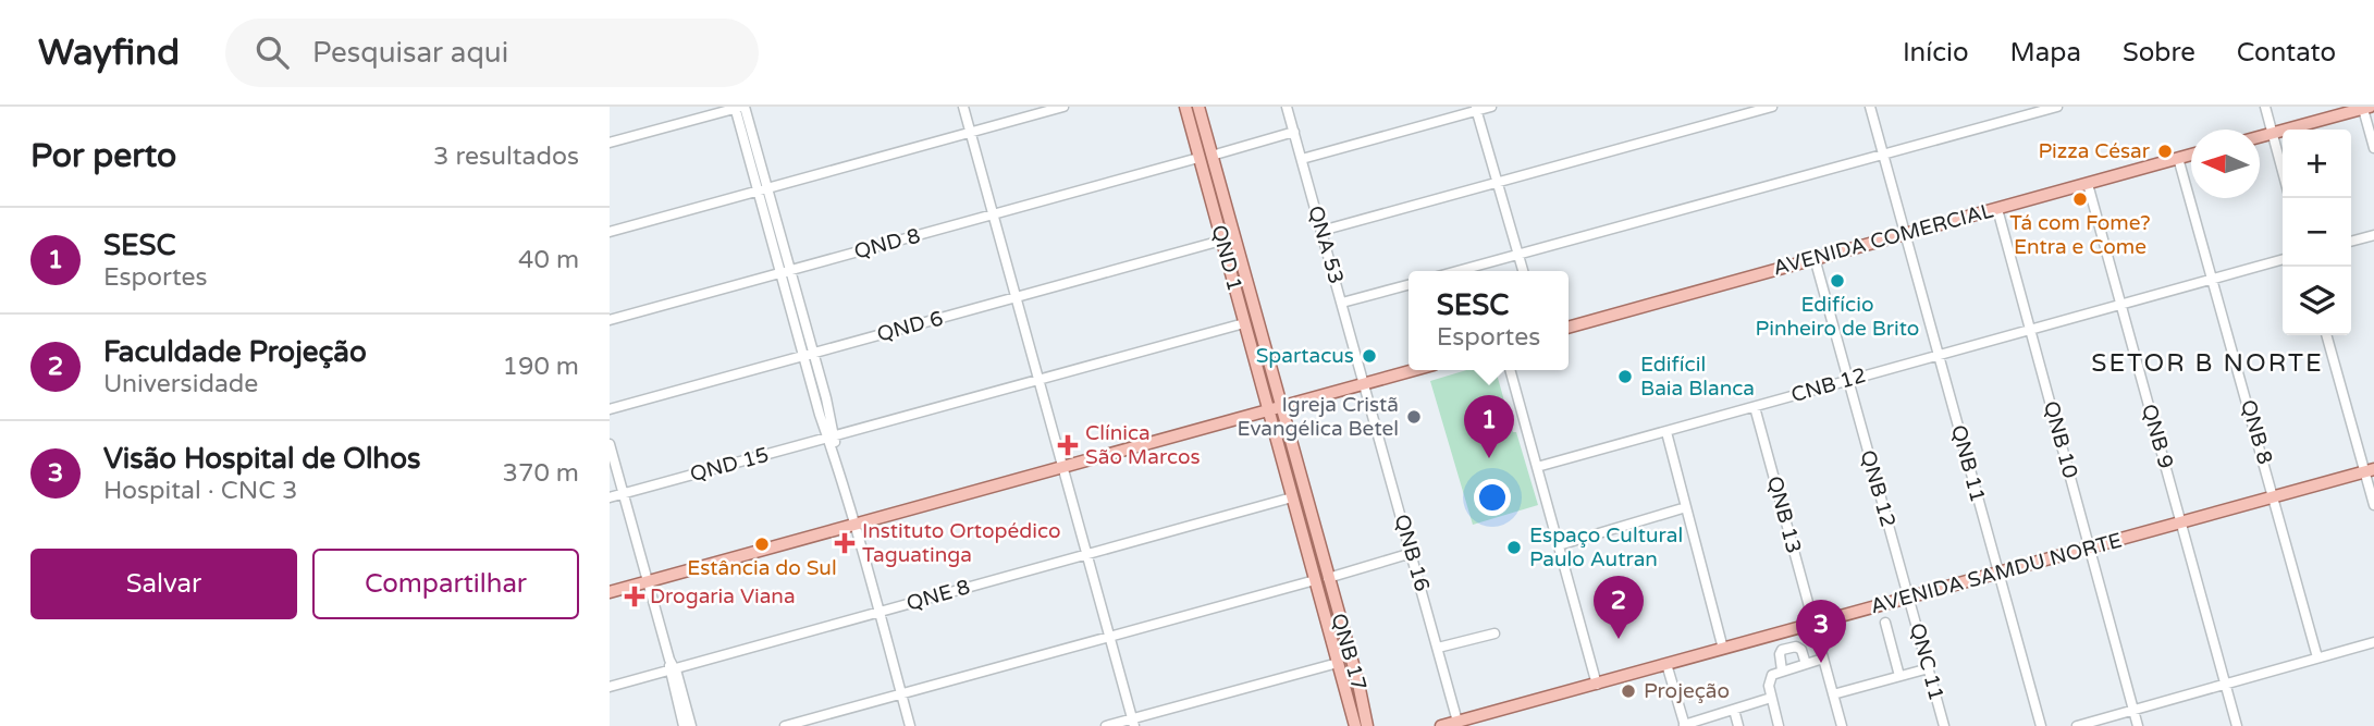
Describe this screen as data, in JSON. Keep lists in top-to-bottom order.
{
  "streets": {
    "main road": [
      "AVENIDA COMERCIAL",
      "QND 1",
      "AVENIDA SAMDU NORTE",
      "QNB 17"
    ],
    "street": [
      "QND 8",
      "QNA 53",
      "QND 6",
      "CNB 12",
      "QNB 8",
      "QNB 9",
      "QNB 10",
      "QNB 11",
      "QND 15",
      "QNB 12",
      "QNB 13",
      "QNB 16",
      "QNE 8",
      "QNC 11"
    ]
  },
  "crossings": [
    ["AVENIDA COMERCIAL", "QNB 8"],
    ["AVENIDA COMERCIAL", "QNB 9"],
    ["AVENIDA COMERCIAL", "QNB 10"],
    ["AVENIDA COMERCIAL", "QNB 11"],
    ["AVENIDA COMERCIAL", "QNB 12"],
    ["QND 8", "QND 1"],
    ["QNA 53", "QNB 16"],
    ["QND 1", "QND 6"],
    ["QND 1", "QND 15"],
    ["QND 1", "QNE 8"],
    ["CNB 12", "QNB 8"],
    ["CNB 12", "QNB 9"],
    ["CNB 12", "QNB 10"],
    ["CNB 12", "QNB 11"],
    ["CNB 12", "QNB 12"],
    ["CNB 12", "QNB 13"],
    ["QNB 8", "AVENIDA SAMDU NORTE"],
    ["QNB 9", "AVENIDA SAMDU NORTE"],
    ["QNB 10", "AVENIDA SAMDU NORTE"],
    ["QNB 11", "AVENIDA SAMDU NORTE"],
    ["QNB 12", "AVENIDA SAMDU NORTE"],
    ["QNB 12", "QNC 11"],
    ["QNB 13", "AVENIDA SAMDU NORTE"],
    ["QNB 16", "AVENIDA SAMDU NORTE"],
    ["AVENIDA SAMDU NORTE", "QNC 11"]
  ],
  "districts": ["SETOR B NORTE"],
  "places": {
    "other": [
      "Pizza César",
      "Tá com Fome? Entra e Come",
      "Edifício Pinheiro de Brito",
      "Spartacus",
      "Edifícil Baia Blanca",
      "Igreja Cristã Evangélica Betel",
      "Estância do Sul",
      "Espaço Cultural Paulo Autran",
      "Projeção"
    ],
    "health": ["Clínica São Marcos", "Instituto Ortopédico Taguatinga", "Drogaria Viana"]
  },
  "north": "left",
  "page": {
    "header": "Wayfind",
    "search": "Pesquisar aqui",
    "nav": [
      "Início",
      "Mapa",
      "Sobre",
      "Contato"
    ],
    "heading": ["Por perto", "3 resultados"],
    "map_buttons": ["+", "−"],
    "list": [
      {
        "mark": "1",
        "name": "SESC",
        "note": "Esportes",
        "value": "40 m"
      },
      {
        "mark": "2",
        "name": "Faculdade Projeção",
        "note": "Universidade",
        "value": "190 m"
      },
      {
        "mark": "3",
        "name": "Visão Hospital de Olhos",
        "note": "Hospital · CNC 3",
        "value": "370 m"
      }
    ],
    "popup": ["SESC", "Esportes"],
    "pins": ["1", "2", "3"],
    "buttons": ["Salvar", "Compartilhar"]
  }
}
